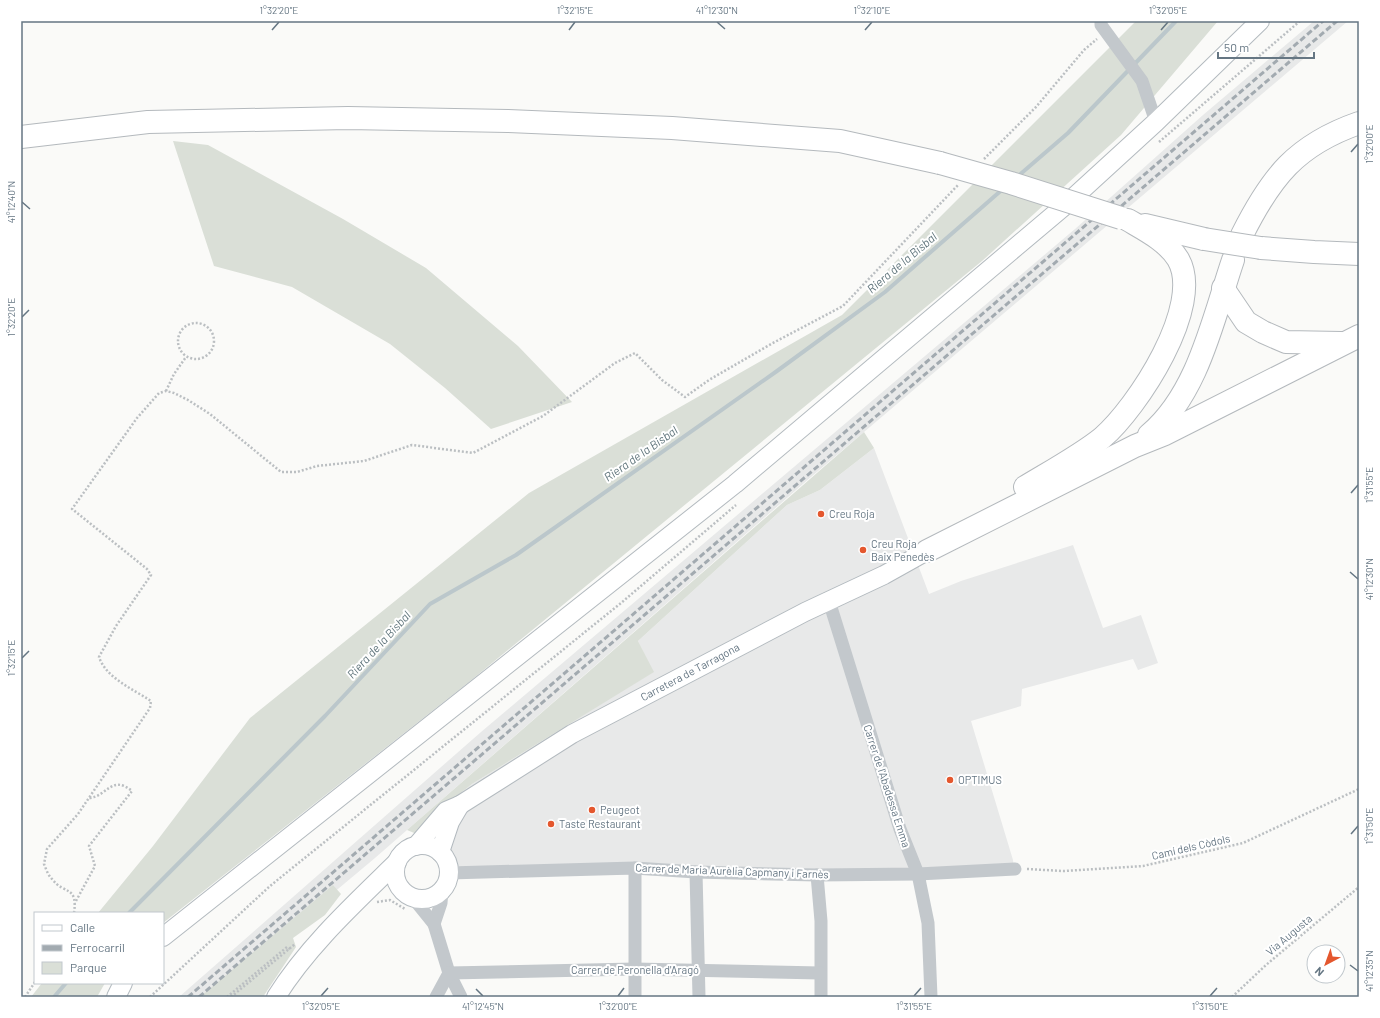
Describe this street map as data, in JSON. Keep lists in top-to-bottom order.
{
  "streets": {
    "street": [
      "Carretera de Tarragona",
      "Carrer de l'Abadessa Emma",
      "Carrer de Maria Aurèlia Capmany i Farnès",
      "Carrer de Peronella d'Aragó"
    ],
    "path": ["Camí dels Còdols", "Via Augusta"]
  },
  "crossings": [
    ["Carretera de Tarragona", "Carrer de l'Abadessa Emma"],
    ["Carretera de Tarragona", "Carrer de Maria Aurèlia Capmany i Farnès"],
    ["Carrer de l'Abadessa Emma", "Carrer de Maria Aurèlia Capmany i Farnès"],
    ["Camí dels Còdols", "Carrer de Maria Aurèlia Capmany i Farnès"]
  ],
  "water": ["Riera de la Bisbal"],
  "places": [
    "Creu Roja",
    "Creu Roja Baix Penedès",
    "OPTIMUS",
    "Peugeot",
    "Taste Restaurant"
  ],
  "legend": ["Calle", "Ferrocarril", "Parque"],
  "scale_bar": "50 m",
  "north": "bottom left",
  "coordinates": [
    "1°32'20\"E",
    "1°32'15\"E",
    "41°12'30\"N",
    "1°32'10\"E",
    "1°32'05\"E",
    "1°32'00\"E",
    "41°12'40\"N",
    "1°31'55\"E",
    "1°31'50\"E",
    "41°12'35\"N",
    "41°12'45\"N"
  ]
}
